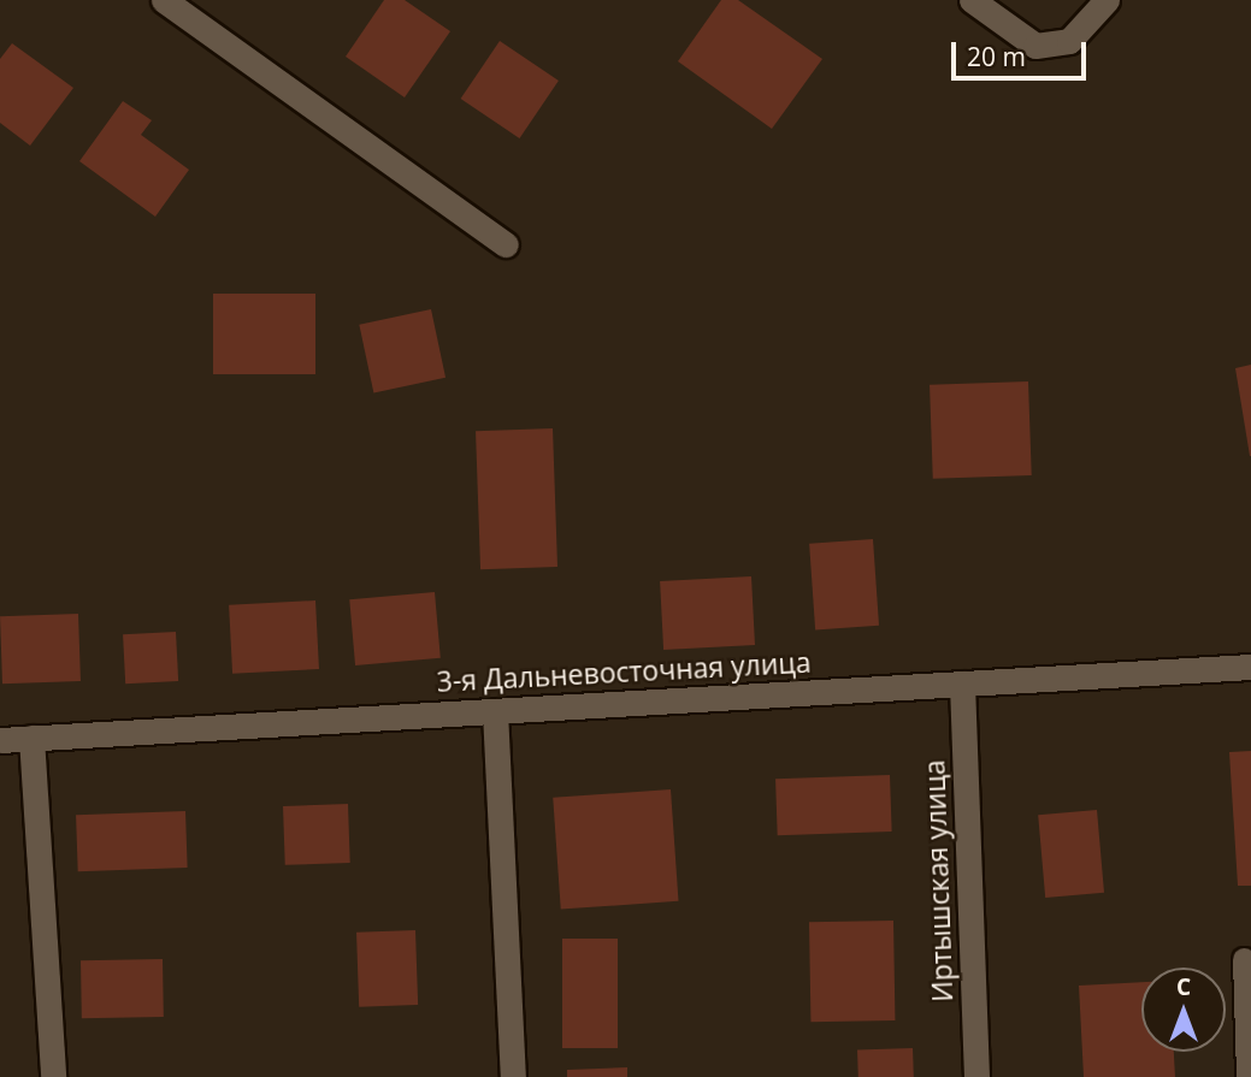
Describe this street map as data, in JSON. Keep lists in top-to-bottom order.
{
  "streets": {
    "street": ["3-я Дальневосточная улица", "Иртышская улица"]
  },
  "crossings": [
    ["3-я Дальневосточная улица", "Иртышская улица"]
  ],
  "scale_bar": "20 m",
  "north": "top"
}
